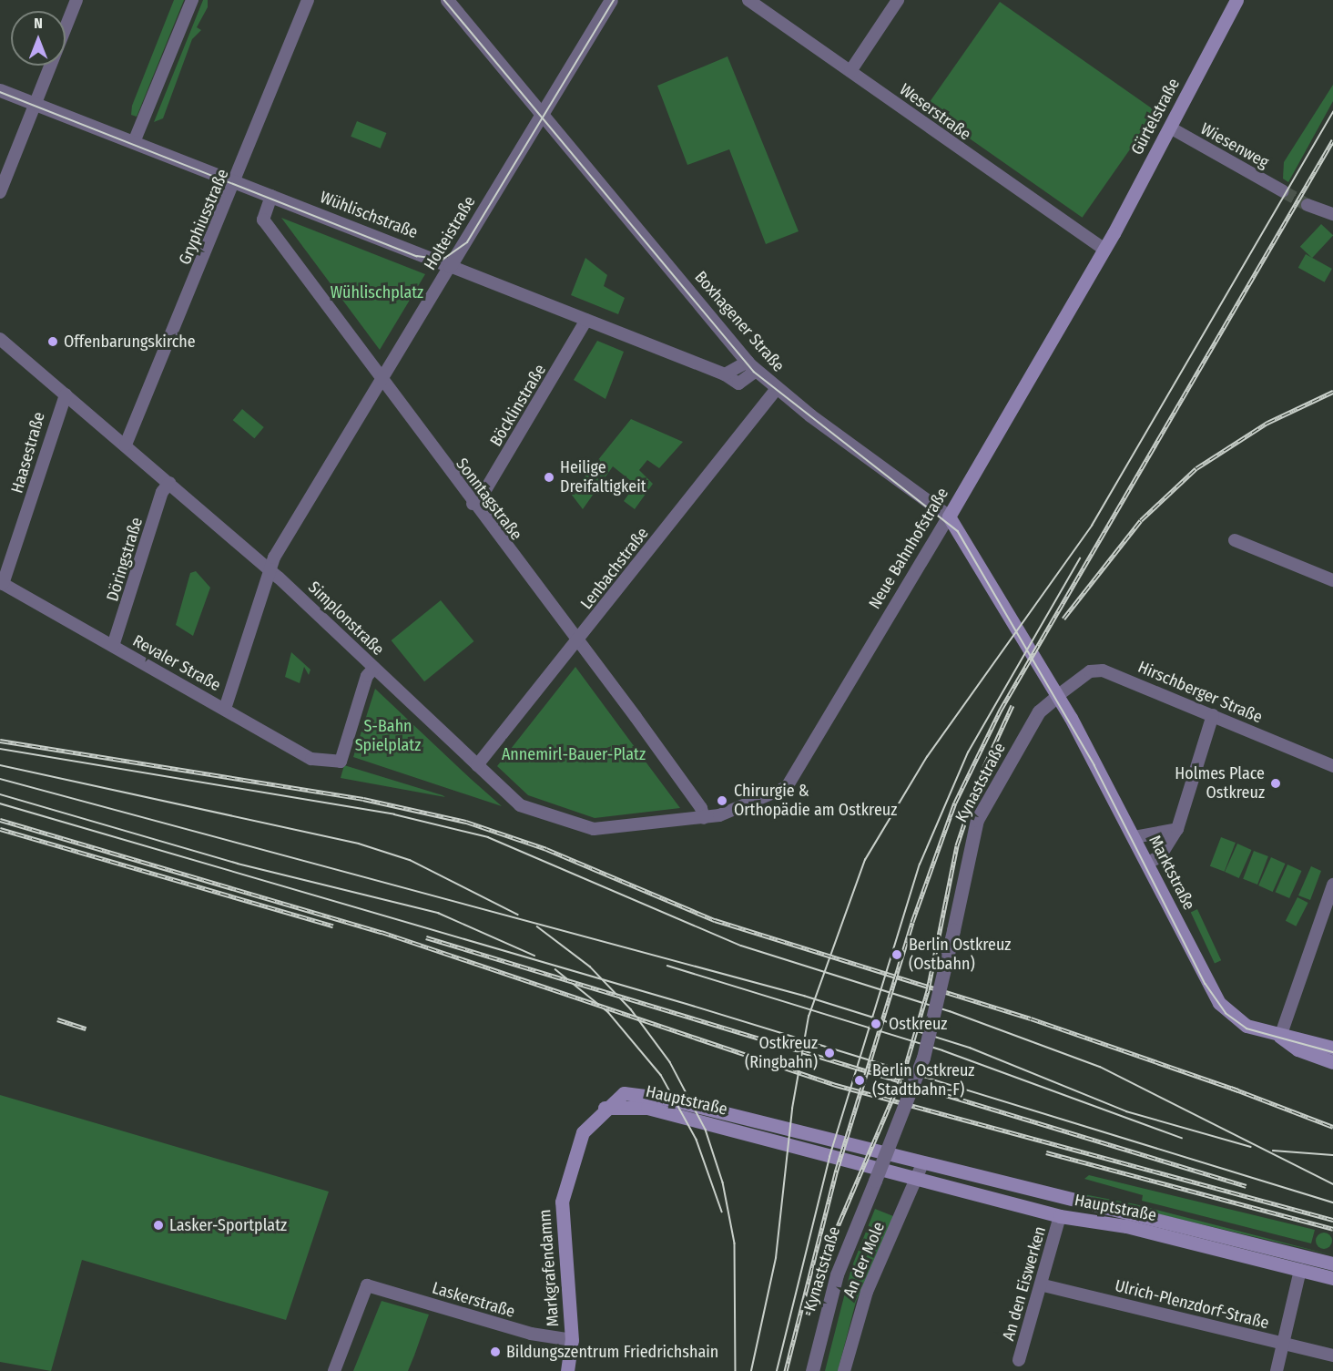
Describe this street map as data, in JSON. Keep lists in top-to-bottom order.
{
  "streets": {
    "main road": [
      "Gürtelstraße",
      "Boxhagener Straße",
      "Neue Bahnhofstraße",
      "Marktstraße",
      "Hauptstraße",
      "Markgrafendamm"
    ],
    "street": [
      "Weserstraße",
      "Wiesenweg",
      "Wühlischstraße",
      "Gryphiusstraße",
      "Holteistraße",
      "Böcklinstraße",
      "Haasestraße",
      "Sonntagstraße",
      "Döringstraße",
      "Lenbachstraße",
      "Simplonstraße",
      "Revaler Straße",
      "Hirschberger Straße",
      "Kynaststraße",
      "An der Mole",
      "An den Eiswerken",
      "Laskerstraße",
      "Ulrich-Plenzdorf-Straße"
    ]
  },
  "crossings": [
    ["Weserstraße", "Gürtelstraße"],
    ["Weserstraße", "Neue Bahnhofstraße"],
    ["Gürtelstraße", "Wiesenweg"],
    ["Gürtelstraße", "Neue Bahnhofstraße"],
    ["Wühlischstraße", "Gryphiusstraße"],
    ["Wühlischstraße", "Holteistraße"],
    ["Wühlischstraße", "Boxhagener Straße"],
    ["Wühlischstraße", "Böcklinstraße"],
    ["Wühlischstraße", "Sonntagstraße"],
    ["Gryphiusstraße", "Simplonstraße"],
    ["Holteistraße", "Boxhagener Straße"],
    ["Holteistraße", "Sonntagstraße"],
    ["Holteistraße", "Simplonstraße"],
    ["Holteistraße", "Revaler Straße"],
    ["Boxhagener Straße", "Neue Bahnhofstraße"],
    ["Boxhagener Straße", "Lenbachstraße"],
    ["Boxhagener Straße", "Hirschberger Straße"],
    ["Boxhagener Straße", "Kynaststraße"],
    ["Boxhagener Straße", "Marktstraße"],
    ["Böcklinstraße", "Sonntagstraße"],
    ["Haasestraße", "Simplonstraße"],
    ["Haasestraße", "Revaler Straße"],
    ["Sonntagstraße", "Neue Bahnhofstraße"],
    ["Sonntagstraße", "Lenbachstraße"],
    ["Sonntagstraße", "Simplonstraße"],
    ["Neue Bahnhofstraße", "Simplonstraße"],
    ["Döringstraße", "Simplonstraße"],
    ["Döringstraße", "Revaler Straße"],
    ["Lenbachstraße", "Simplonstraße"],
    ["Simplonstraße", "Revaler Straße"],
    ["Hirschberger Straße", "Kynaststraße"],
    ["Hirschberger Straße", "Marktstraße"],
    ["Kynaststraße", "Marktstraße"],
    ["Hauptstraße", "An der Mole"],
    ["Hauptstraße", "Markgrafendamm"],
    ["Hauptstraße", "An den Eiswerken"],
    ["Markgrafendamm", "Laskerstraße"],
    ["An den Eiswerken", "Ulrich-Plenzdorf-Straße"]
  ],
  "parks": ["Wühlischplatz", "S-Bahn Spielplatz", "Annemirl-Bauer-Platz"],
  "places": [
    "Offenbarungskirche",
    "Heilige Dreifaltigkeit",
    "Holmes Place Ostkreuz",
    "Chirurgie & Orthopädie am Ostkreuz",
    "Berlin Ostkreuz (Ostbahn)",
    "Ostkreuz",
    "Ostkreuz (Ringbahn)",
    "Berlin Ostkreuz (Stadtbahn-F)",
    "Lasker-Sportplatz",
    "Bildungszentrum Friedrichshain"
  ],
  "north": "top"
}
